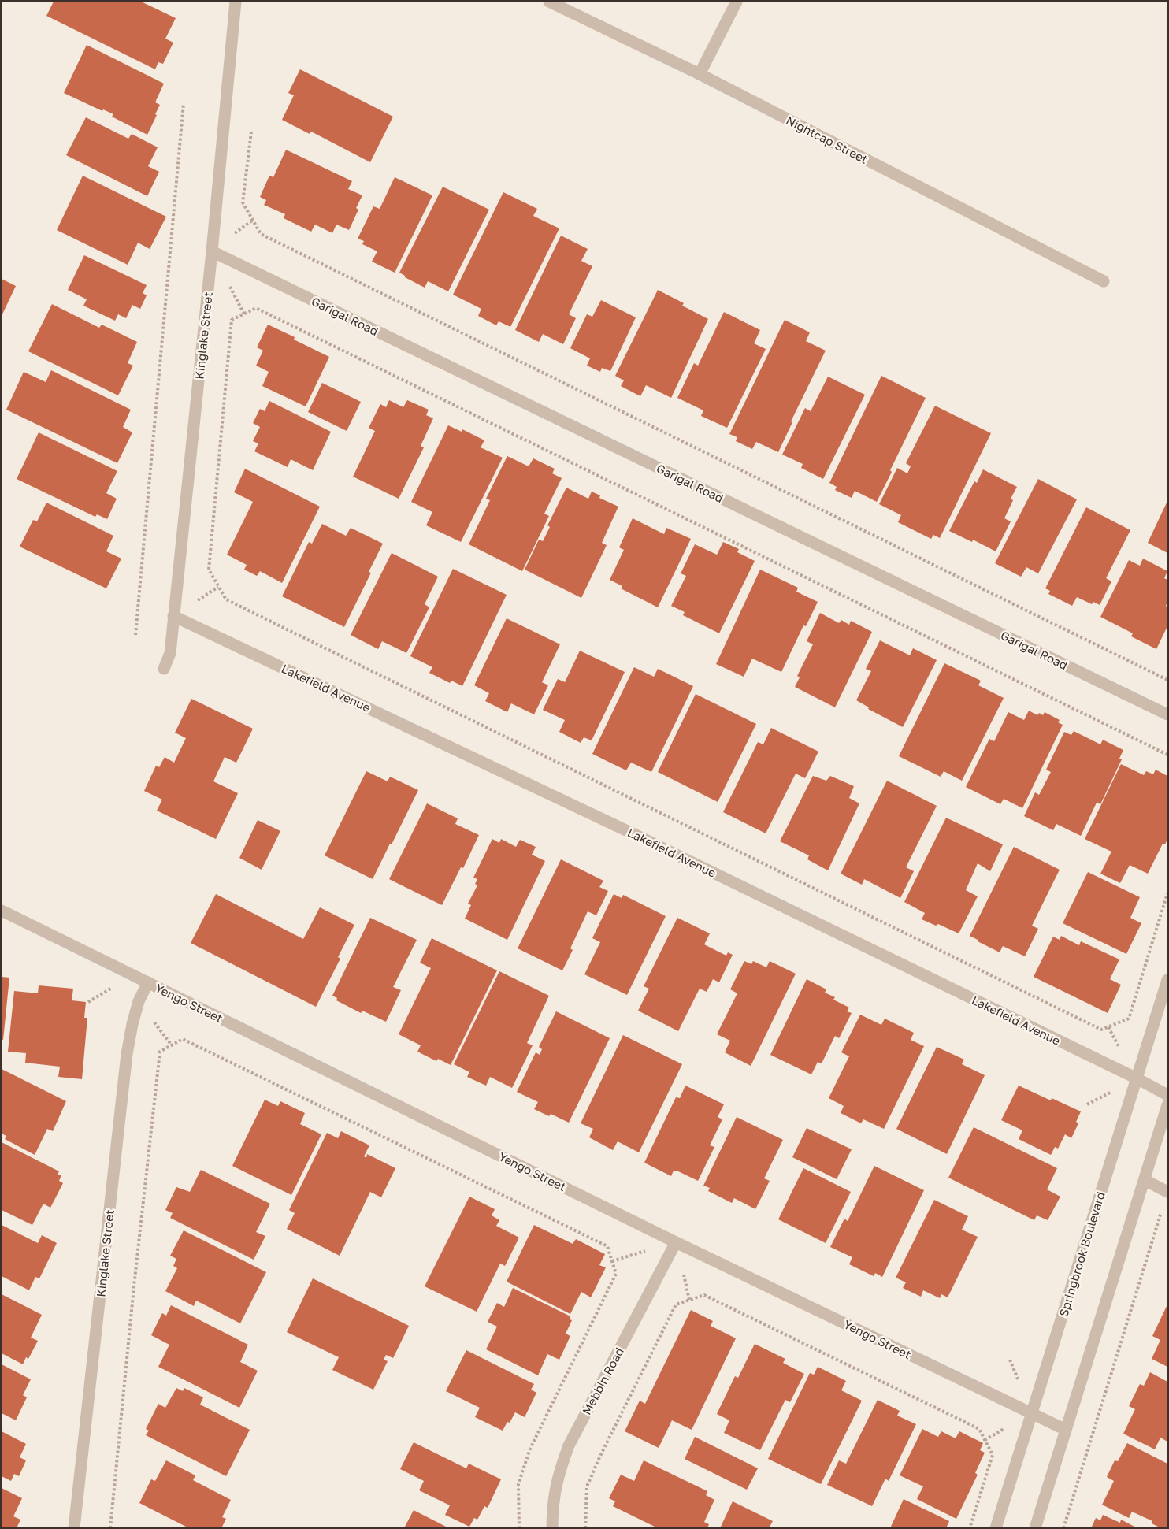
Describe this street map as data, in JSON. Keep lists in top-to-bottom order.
{
  "streets": {
    "street": [
      "Nightcap Street",
      "Garigal Road",
      "Kinglake Street",
      "Lakefield Avenue",
      "Yengo Street",
      "Springbrook Boulevard",
      "Mebbin Road"
    ]
  },
  "crossings": [
    ["Garigal Road", "Kinglake Street"],
    ["Kinglake Street", "Lakefield Avenue"],
    ["Kinglake Street", "Yengo Street"],
    ["Lakefield Avenue", "Springbrook Boulevard"],
    ["Yengo Street", "Springbrook Boulevard"],
    ["Yengo Street", "Mebbin Road"]
  ]
}
